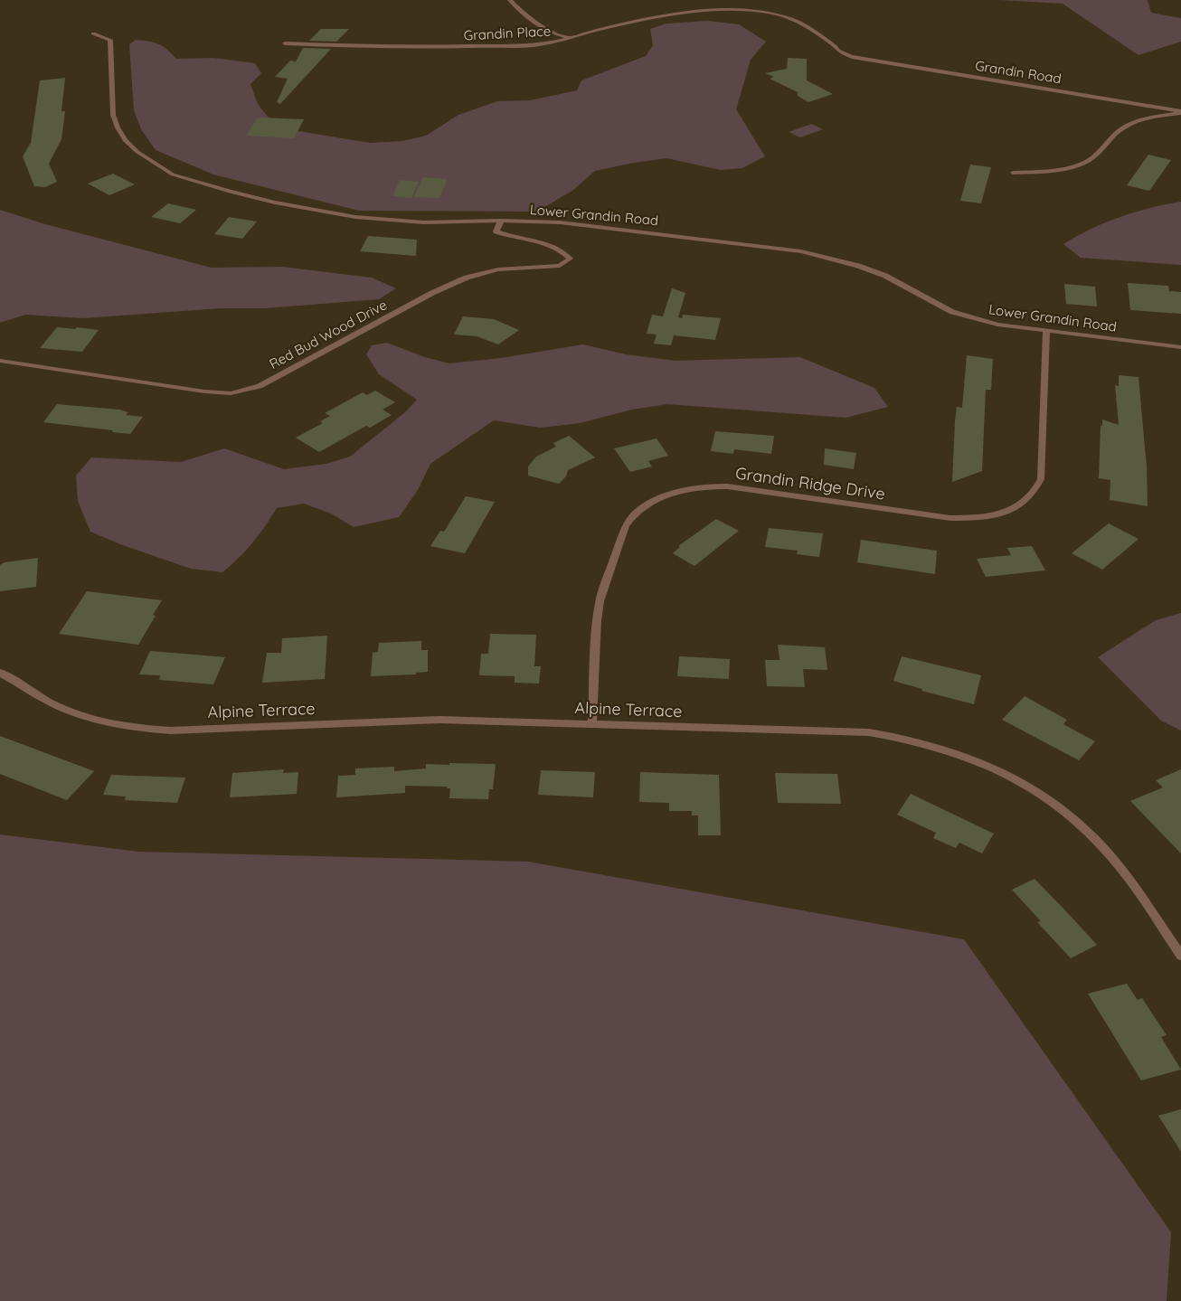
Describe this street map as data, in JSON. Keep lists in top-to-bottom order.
{
  "streets": {
    "street": [
      "Grandin Place",
      "Grandin Road",
      "Lower Grandin Road",
      "Red Bud Wood Drive",
      "Grandin Ridge Drive",
      "Alpine Terrace"
    ]
  },
  "crossings": [
    ["Grandin Place", "Grandin Road"],
    ["Lower Grandin Road", "Red Bud Wood Drive"],
    ["Lower Grandin Road", "Grandin Ridge Drive"],
    ["Grandin Ridge Drive", "Alpine Terrace"]
  ]
}
